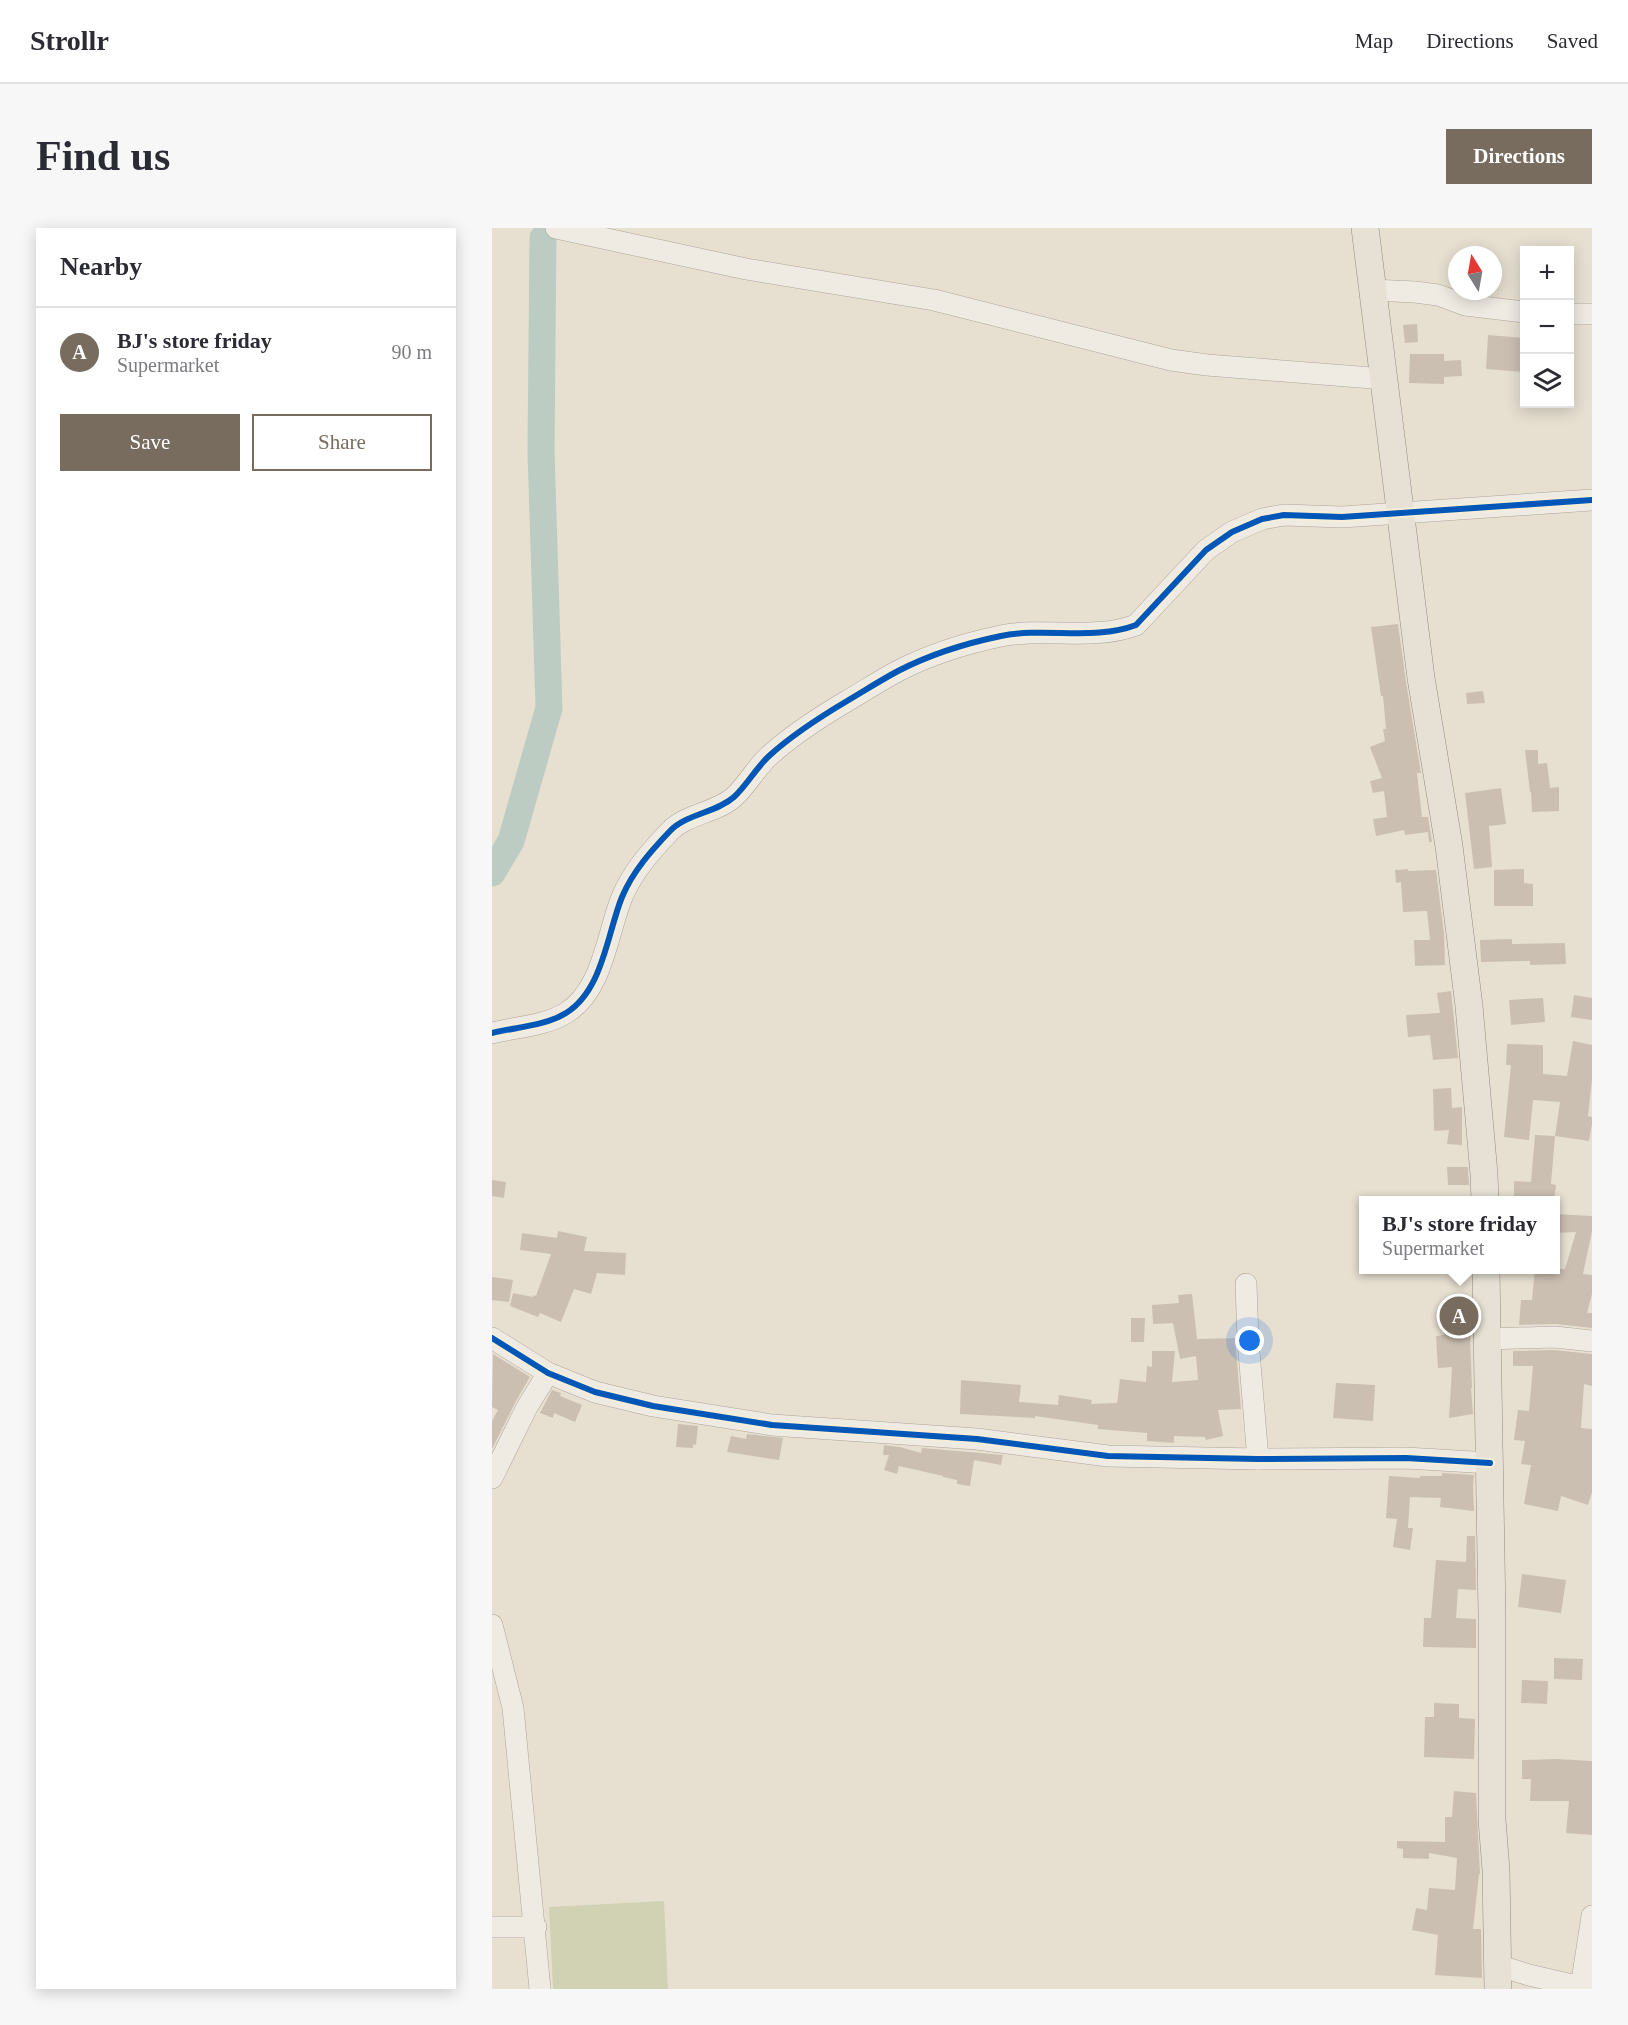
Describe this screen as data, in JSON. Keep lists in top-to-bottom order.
{
  "north": "top",
  "page": {
    "header": "Strollr",
    "nav": ["Map", "Directions", "Saved"],
    "buttons": [
      "Directions",
      ["Save", "Share"]
    ],
    "title": "Find us",
    "heading": "Nearby",
    "map_buttons": ["+", "−"],
    "list": [
      {
        "mark": "A",
        "name": "BJ's store friday",
        "note": "Supermarket",
        "value": "90 m"
      }
    ],
    "popup": ["BJ's store friday", "Supermarket"],
    "pins": "A"
  }
}
